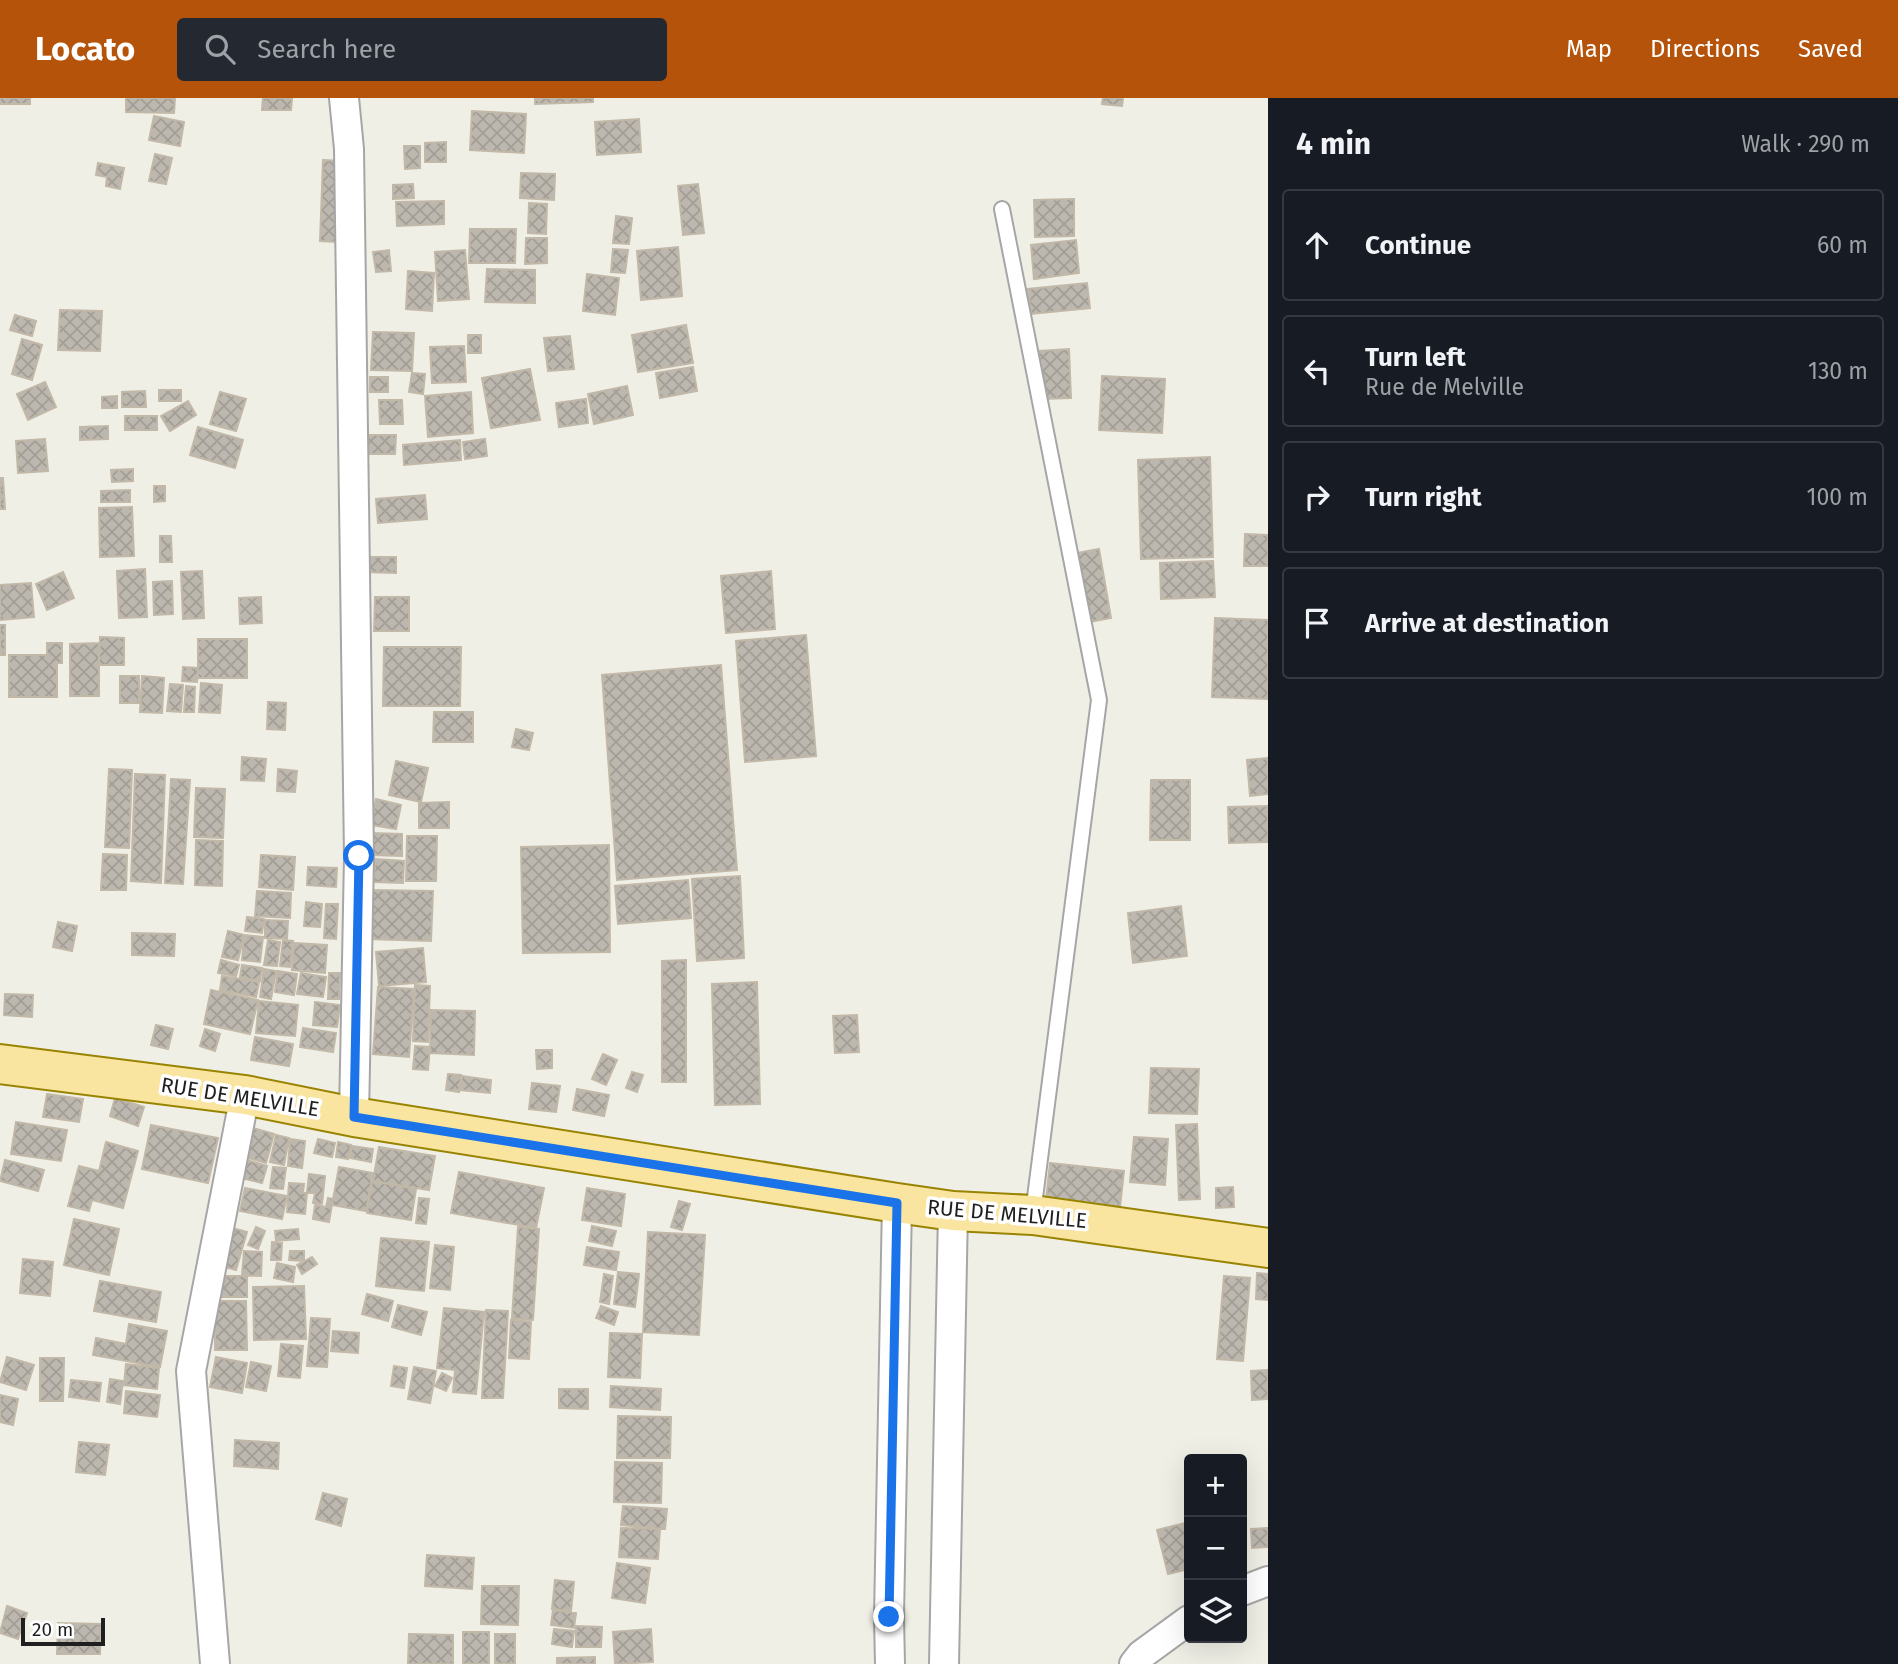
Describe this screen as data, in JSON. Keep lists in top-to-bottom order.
{
  "streets": {
    "main road": ["RUE DE MELVILLE"]
  },
  "scale_bar": "20 m",
  "page": {
    "header": "Locato",
    "search": "Search here",
    "nav": ["Map", "Directions", "Saved"],
    "heading": ["4 min", "Walk · 290 m"],
    "list": [
      ["Continue", "60 m"],
      ["Turn left", "Rue de Melville", "130 m"],
      ["Turn right", "100 m"],
      "Arrive at destination"
    ],
    "map_buttons": ["+", "−"],
    "scale": "20 m"
  }
}
